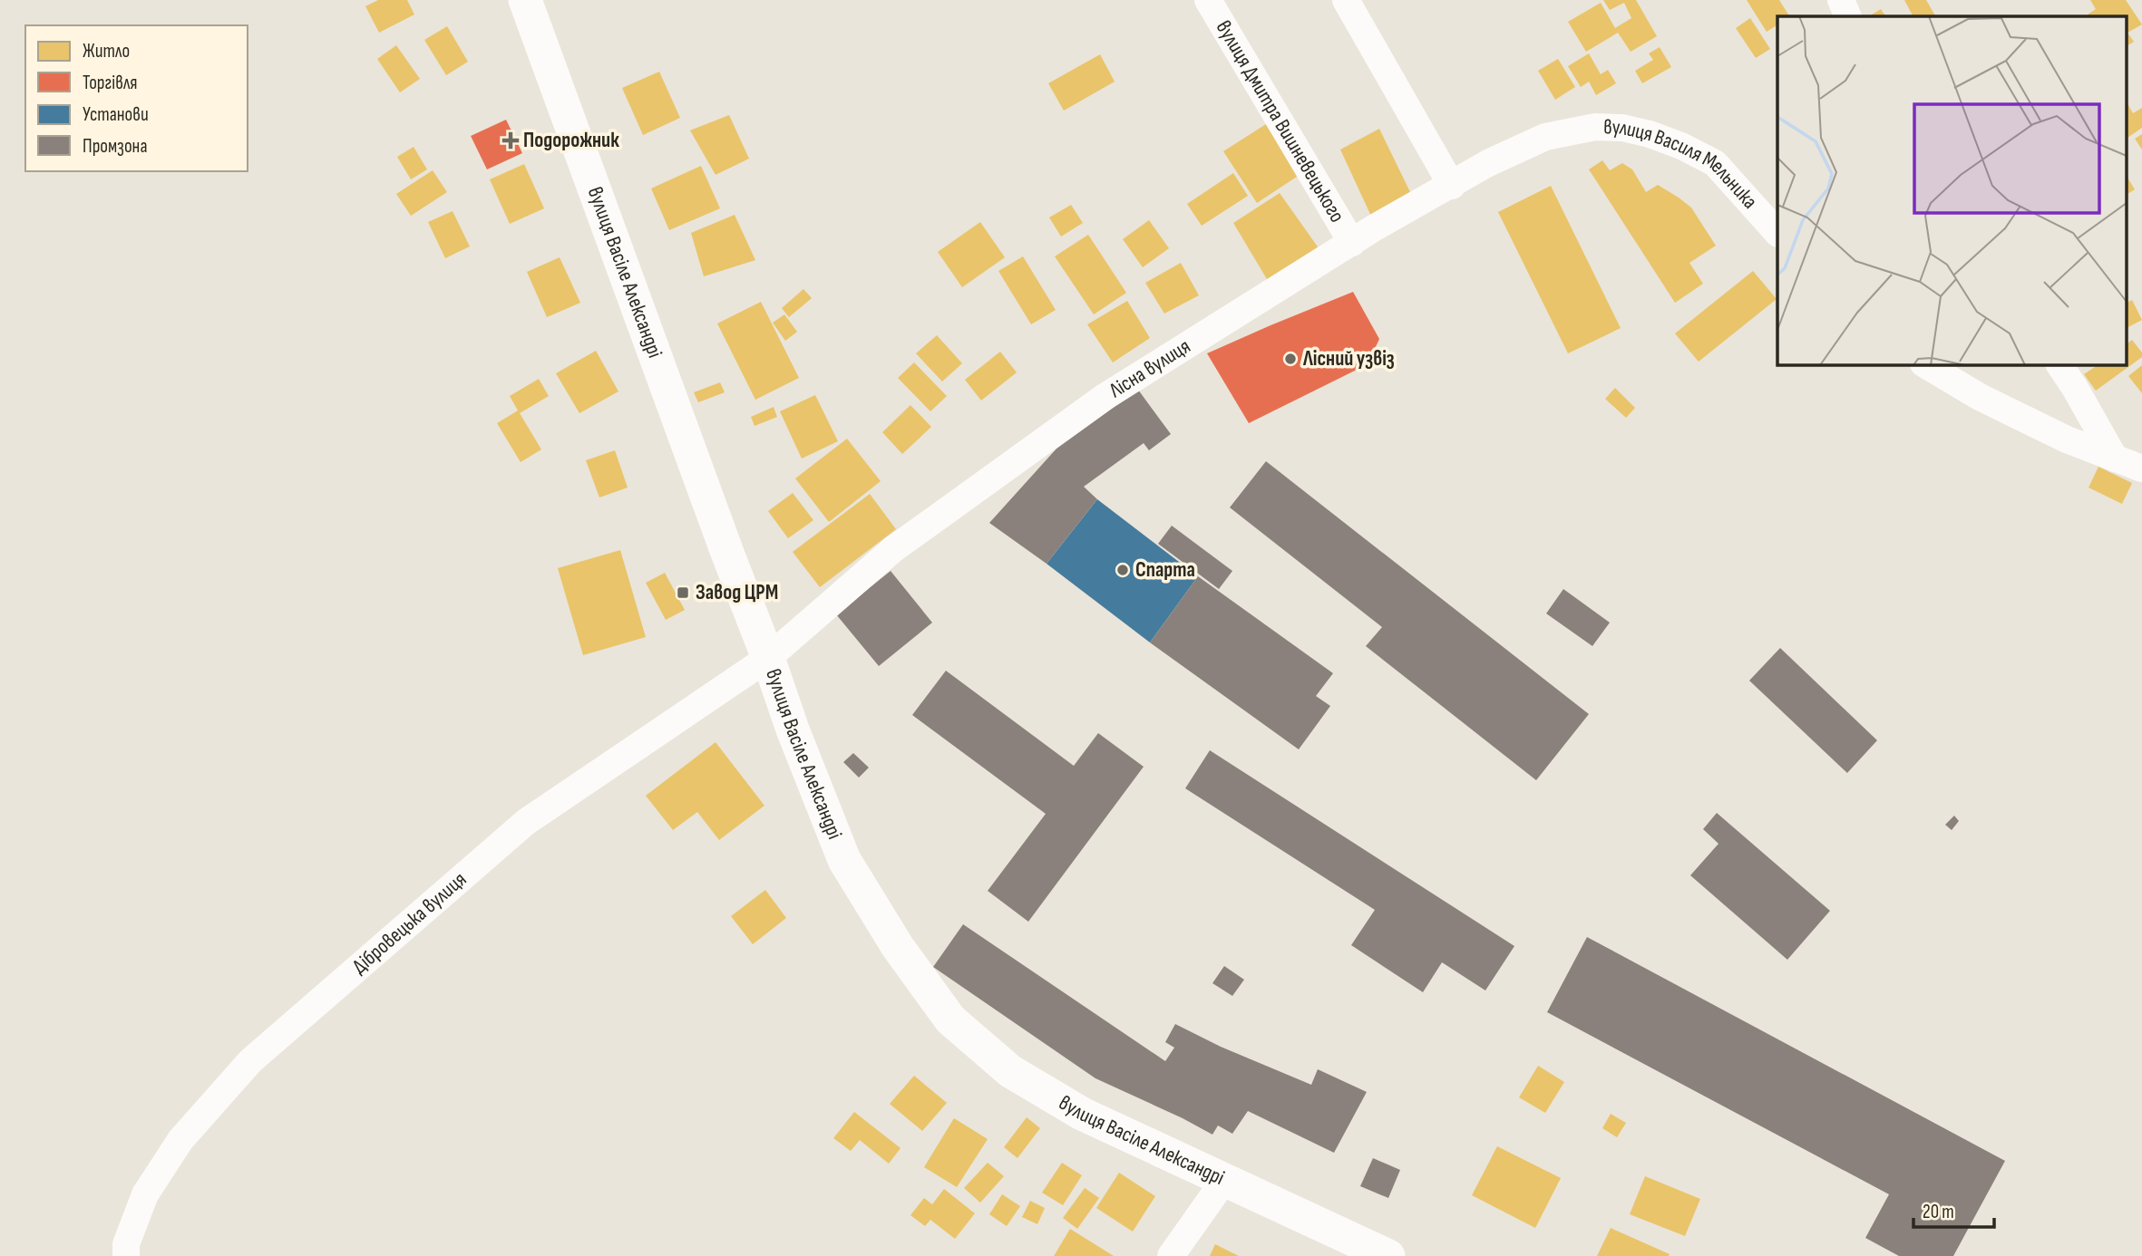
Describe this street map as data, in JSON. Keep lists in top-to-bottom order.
{
  "streets": {
    "main road": ["вулиця Васіле Александрі"],
    "street": [
      "вулиця Дмитра Вишневецького",
      "вулиця Василя Мельника",
      "Лісна вулиця",
      "Дібровецька вулиця"
    ]
  },
  "crossings": [
    ["вулиця Дмитра Вишневецького", "Лісна вулиця"],
    ["вулиця Василя Мельника", "Лісна вулиця"],
    ["вулиця Васіле Александрі", "Лісна вулиця"],
    ["вулиця Васіле Александрі", "Дібровецька вулиця"],
    ["Лісна вулиця", "Дібровецька вулиця"]
  ],
  "places": {
    "health": ["Подорожник"],
    "other": ["Лісний узвіз", "Спарта"],
    "transit": ["Завод ЦРМ"]
  },
  "legend": [
    "Житло",
    "Торгівля",
    "Установи",
    "Промзона"
  ],
  "scale_bar": "20 m"
}
